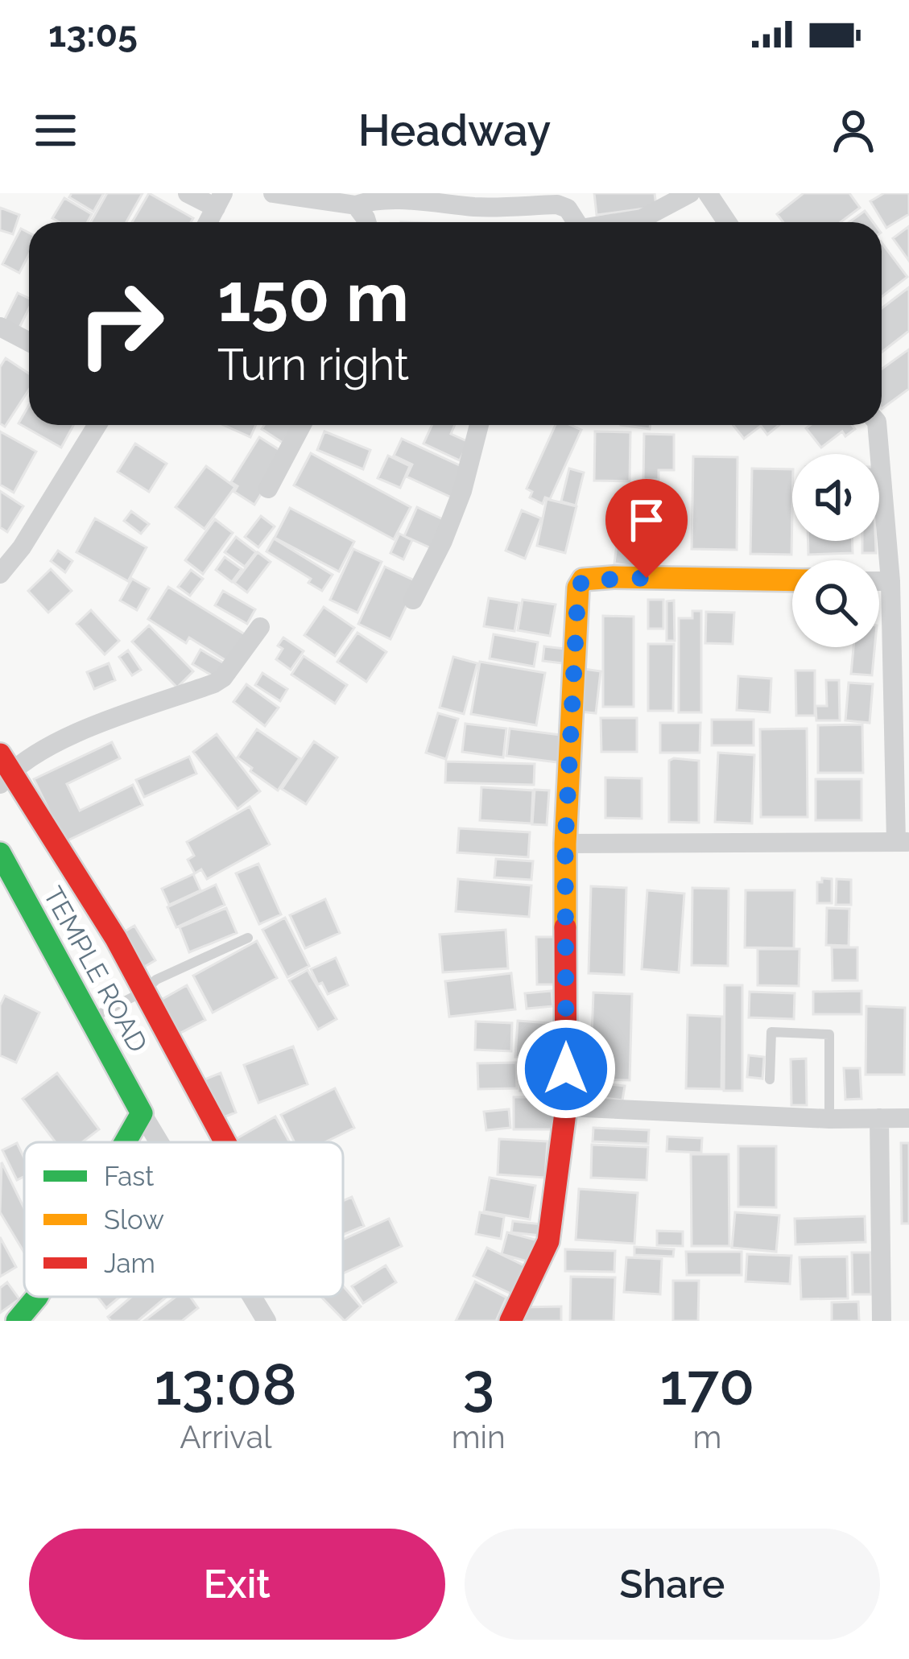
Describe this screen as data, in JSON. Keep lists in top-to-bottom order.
{
  "streets": {
    "street": ["TEMPLE ROAD"]
  },
  "legend": ["Fast", "Slow", "Jam"],
  "page": {
    "status": "13:05",
    "header": "Headway",
    "turn": ["150 m", "Turn right"],
    "eta": [
      "13:08",
      "Arrival",
      "3",
      "min",
      "170",
      "m"
    ],
    "buttons": ["Exit", "Share"]
  }
}
